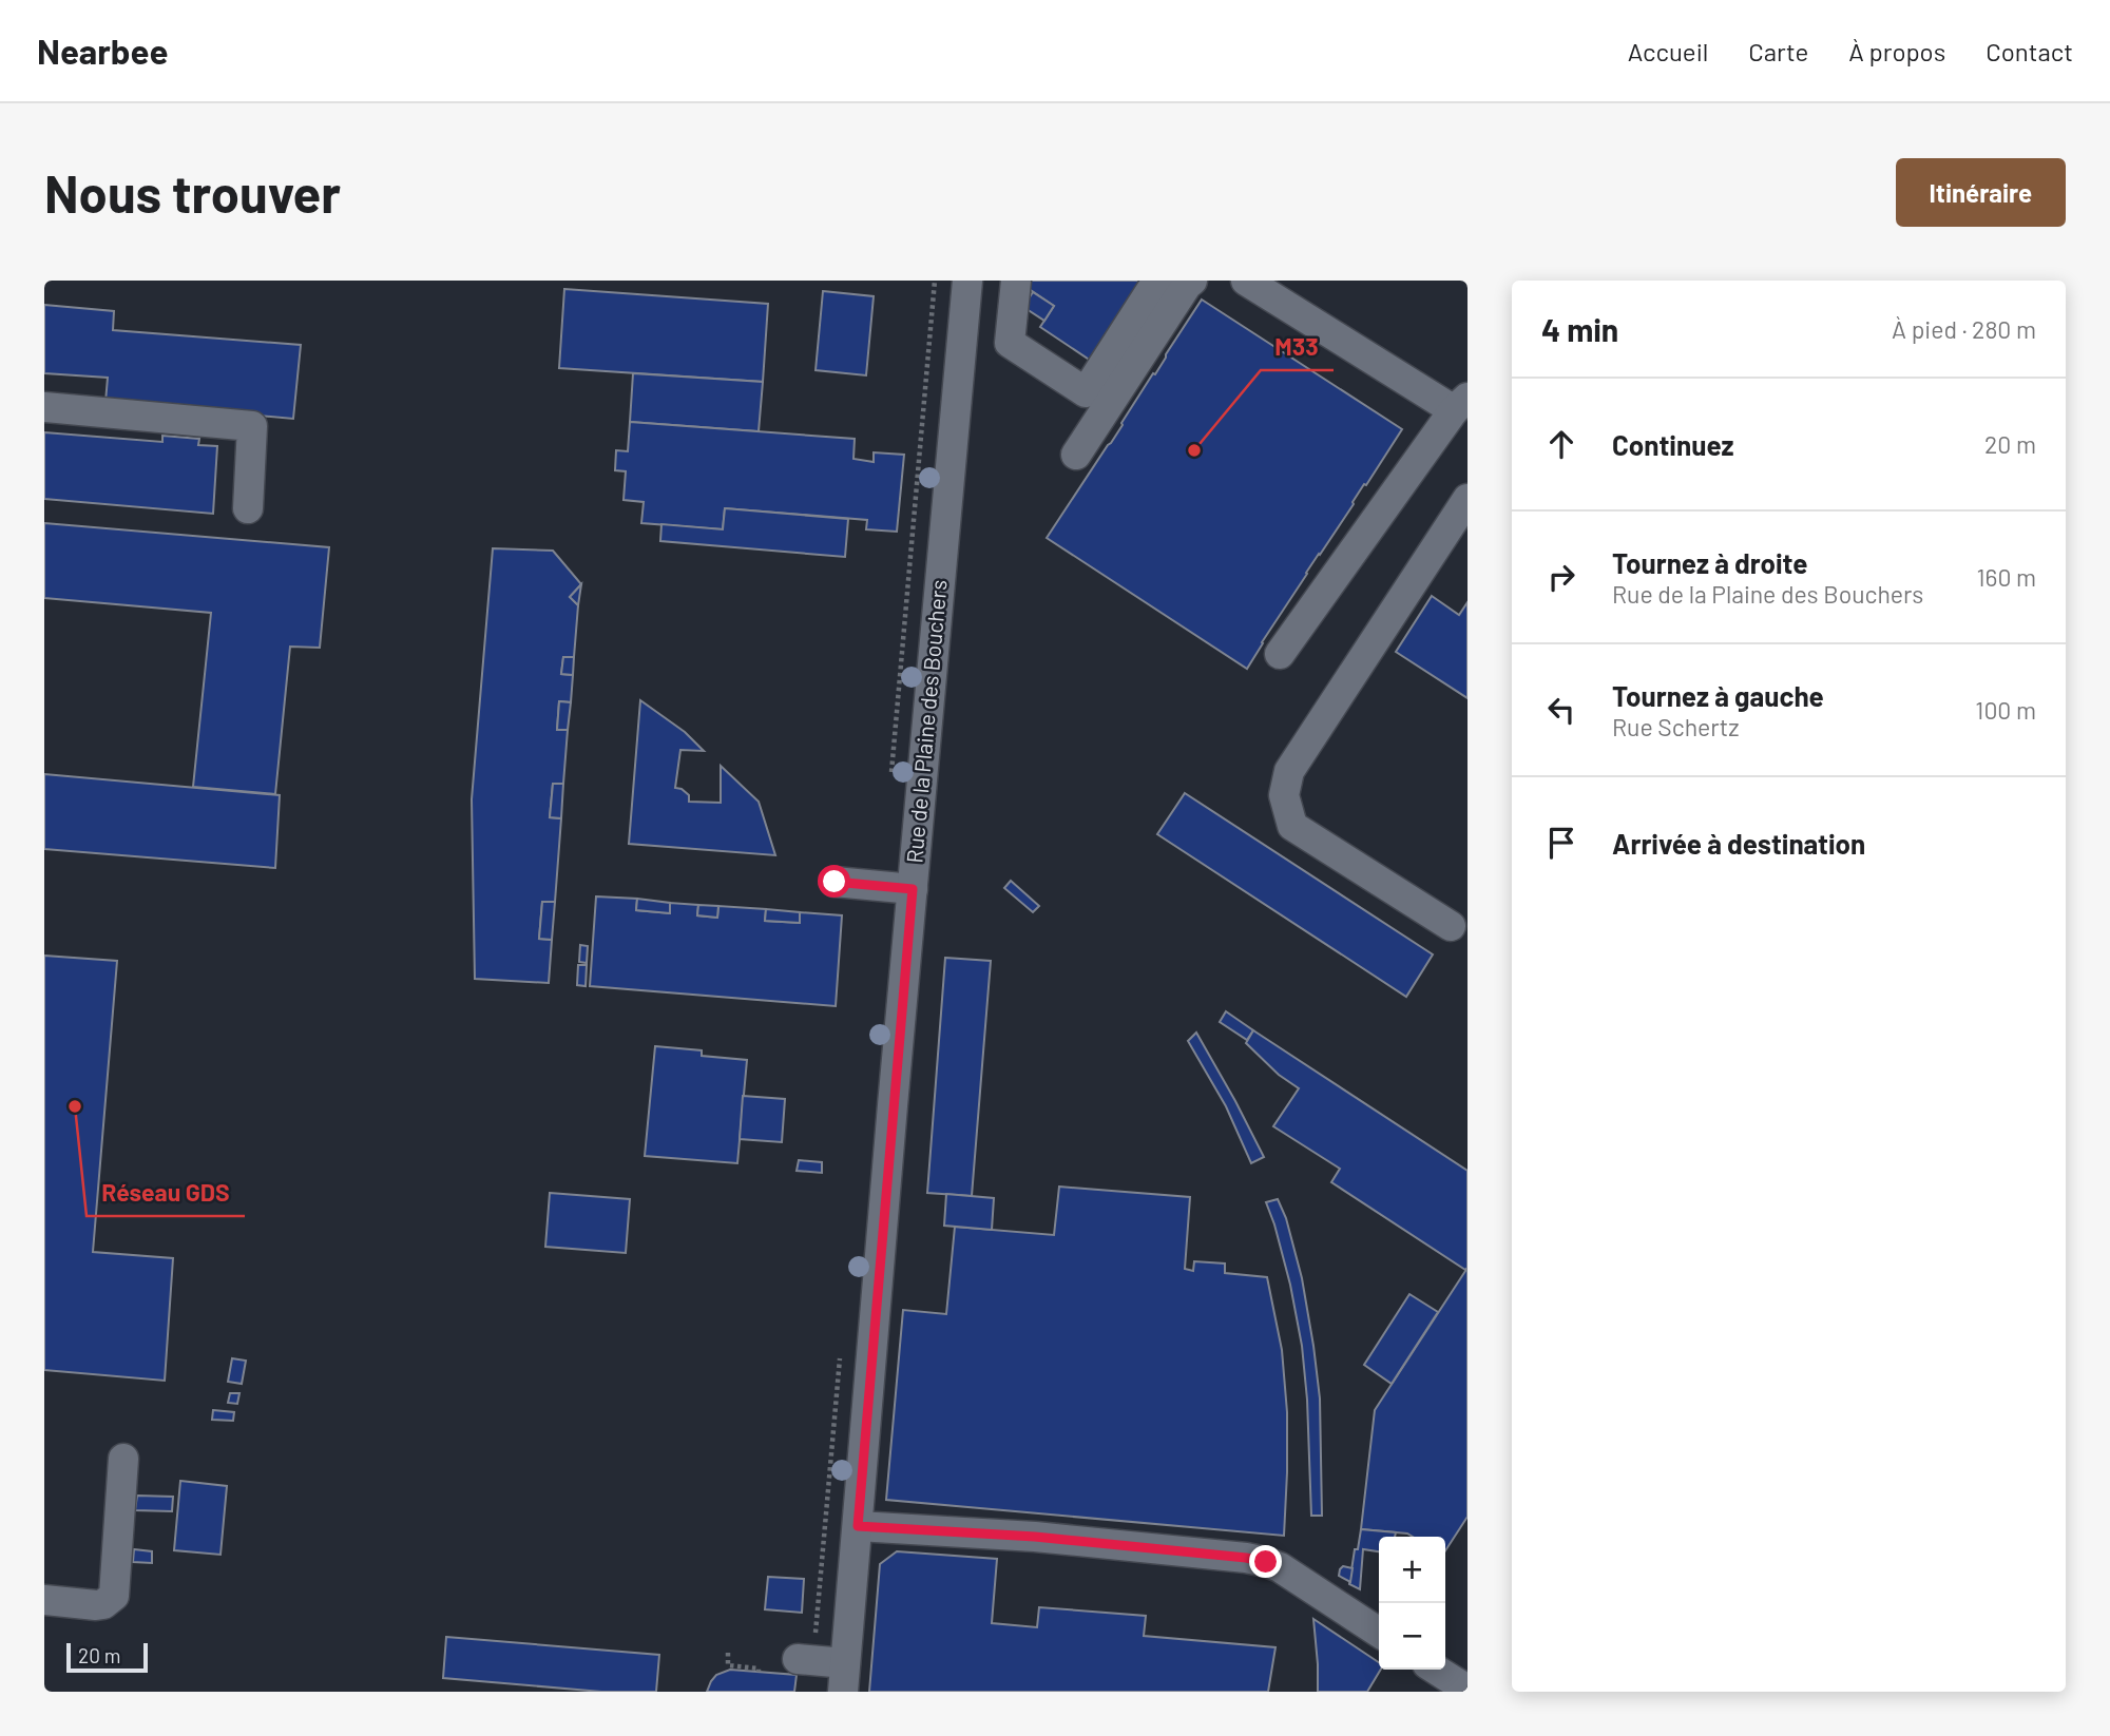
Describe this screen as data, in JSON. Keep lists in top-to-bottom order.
{
  "streets": {
    "street": ["Rue de la Plaine des Bouchers"]
  },
  "places": ["M33", "Réseau GDS"],
  "scale_bar": "20 m",
  "page": {
    "header": "Nearbee",
    "nav": [
      "Accueil",
      "Carte",
      "À propos",
      "Contact"
    ],
    "buttons": "Itinéraire",
    "title": "Nous trouver",
    "heading": ["4 min", "À pied · 280 m"],
    "list": [
      ["Continuez", "20 m"],
      ["Tournez à droite", "Rue de la Plaine des Bouchers", "160 m"],
      ["Tournez à gauche", "Rue Schertz", "100 m"],
      "Arrivée à destination"
    ],
    "map_buttons": ["+", "−"],
    "scale": "20 m"
  }
}
